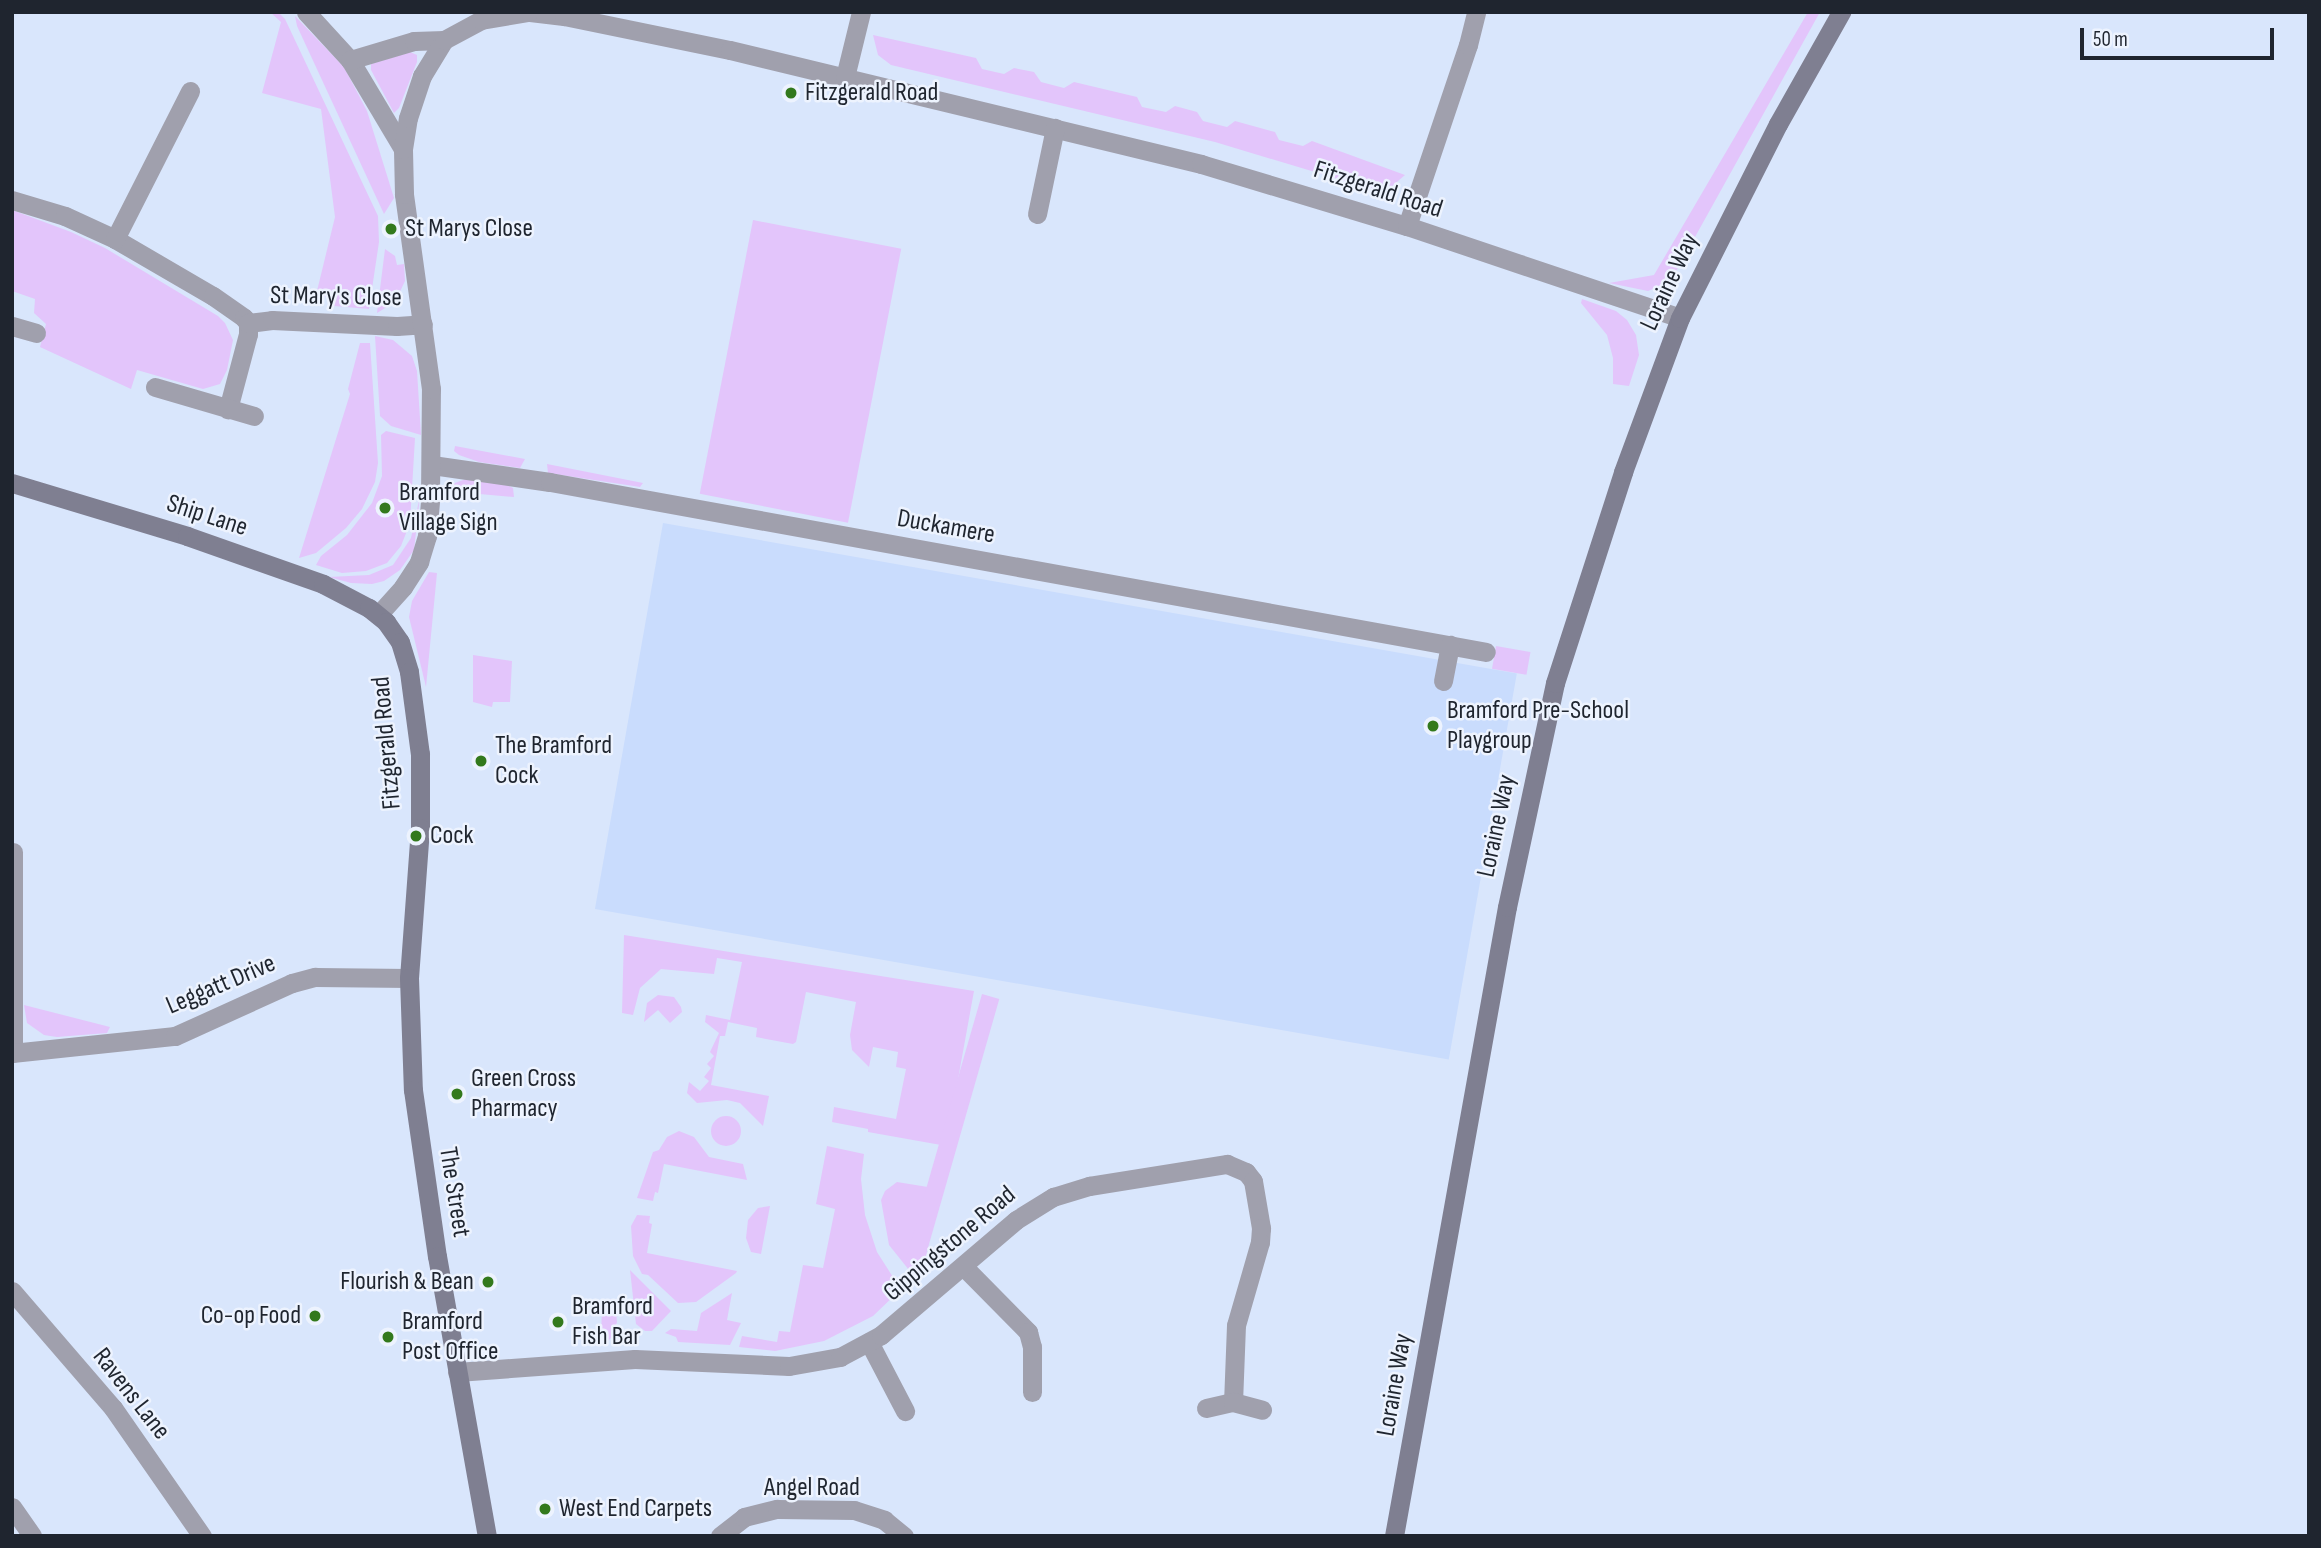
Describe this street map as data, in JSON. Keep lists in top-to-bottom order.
{
  "streets": {
    "main road": [
      "Fitzgerald Road",
      "Loraine Way",
      "Ship Lane",
      "The Street"
    ],
    "street": [
      "St Mary's Close",
      "Duckamere",
      "Leggatt Drive",
      "Gippingstone Road",
      "Ravens Lane",
      "Angel Road"
    ]
  },
  "crossings": [
    ["Fitzgerald Road", "Loraine Way"],
    ["Fitzgerald Road", "St Mary's Close"],
    ["Fitzgerald Road", "Ship Lane"],
    ["Fitzgerald Road", "Duckamere"],
    ["Fitzgerald Road", "Leggatt Drive"],
    ["Fitzgerald Road", "The Street"],
    ["Leggatt Drive", "The Street"],
    ["The Street", "Gippingstone Road"]
  ],
  "places": [
    "Fitzgerald Road",
    "St Marys Close",
    "Bramford Village Sign",
    "Bramford Pre-School Playgroup",
    "The Bramford Cock",
    "Cock",
    "Green Cross Pharmacy",
    "Flourish & Bean",
    "Co-op Food",
    "Bramford Fish Bar",
    "Bramford Post Office",
    "West End Carpets"
  ],
  "scale_bar": "50 m"
}
